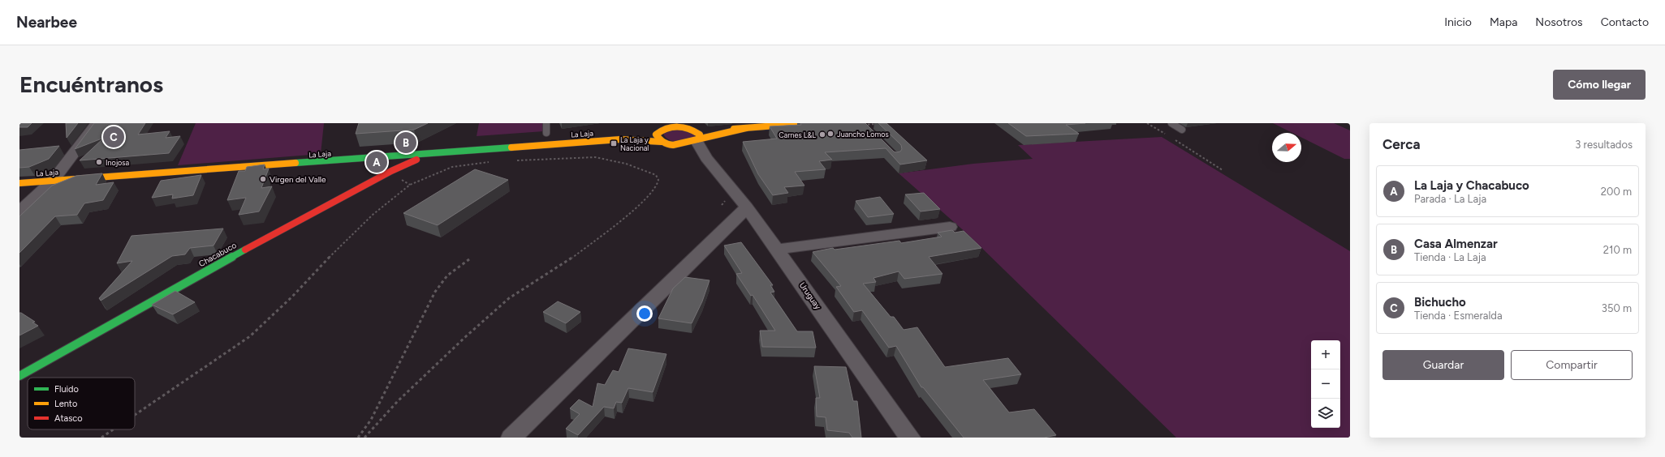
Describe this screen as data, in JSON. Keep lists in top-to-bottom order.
{
  "streets": {
    "main road": ["La Laja", "Chacabuco"],
    "street": ["Uruguay"]
  },
  "crossings": [
    ["La Laja", "Chacabuco"],
    ["La Laja", "Uruguay"]
  ],
  "places": {
    "other": [
      "Juancho Lomos",
      "Carnes L&L",
      "Inojosa",
      "Virgen del Valle"
    ],
    "transit": ["La Laja y Nacional"]
  },
  "legend": ["Fluido", "Lento", "Atasco"],
  "north": "right",
  "page": {
    "header": "Nearbee",
    "nav": [
      "Inicio",
      "Mapa",
      "Nosotros",
      "Contacto"
    ],
    "buttons": [
      "Cómo llegar",
      ["Guardar", "Compartir"]
    ],
    "title": "Encuéntranos",
    "heading": ["Cerca", "3 resultados"],
    "pins": ["C", "B", "A"],
    "list": [
      {
        "mark": "A",
        "name": "La Laja y Chacabuco",
        "note": "Parada · La Laja",
        "value": "200 m"
      },
      {
        "mark": "B",
        "name": "Casa Almenzar",
        "note": "Tienda · La Laja",
        "value": "210 m"
      },
      {
        "mark": "C",
        "name": "Bichucho",
        "note": "Tienda · Esmeralda",
        "value": "350 m"
      }
    ],
    "map_buttons": ["+", "−"]
  }
}
